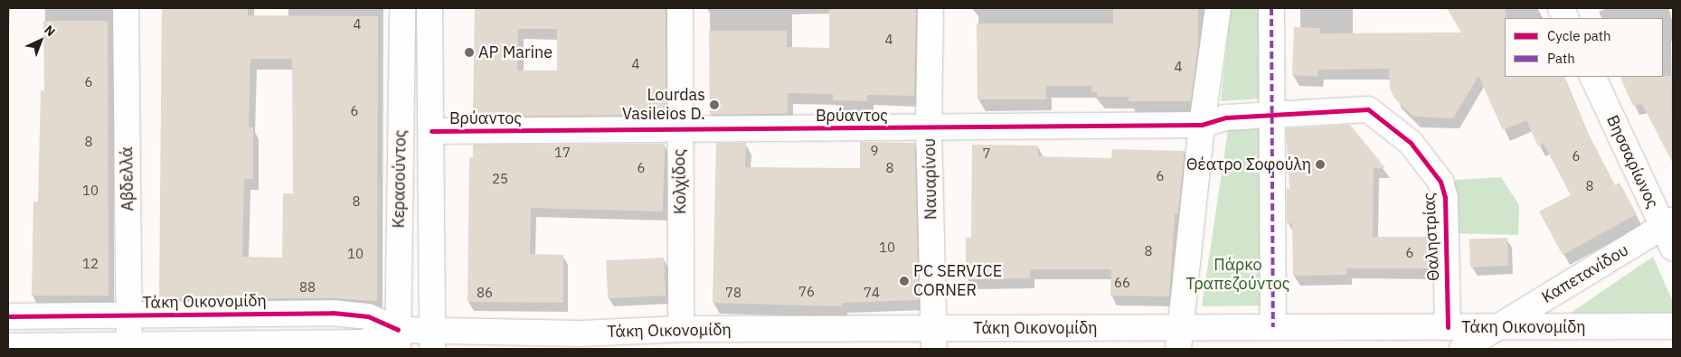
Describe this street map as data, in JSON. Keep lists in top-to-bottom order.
{
  "streets": {
    "street": [
      "Βρύαντος",
      "Βησσαρίωνος",
      "Αβδελλά",
      "Κερασούντος",
      "Ναυαρίνου",
      "Κολχίδος",
      "Θαληστρίας",
      "Καπετανίδου",
      "Τάκη Οικονομίδη"
    ]
  },
  "crossings": [
    ["Βρύαντος", "Κερασούντος"],
    ["Βρύαντος", "Ναυαρίνου"],
    ["Βρύαντος", "Κολχίδος"],
    ["Βρύαντος", "Θαληστρίας"],
    ["Βησσαρίωνος", "Καπετανίδου"],
    ["Αβδελλά", "Τάκη Οικονομίδη"],
    ["Κερασούντος", "Τάκη Οικονομίδη"],
    ["Ναυαρίνου", "Τάκη Οικονομίδη"],
    ["Κολχίδος", "Τάκη Οικονομίδη"],
    ["Θαληστρίας", "Τάκη Οικονομίδη"],
    ["Καπετανίδου", "Τάκη Οικονομίδη"]
  ],
  "parks": ["Πάρκο Τραπεζούντος"],
  "places": [
    "AP Marine",
    "Lourdas Vasileios D.",
    "Θέατρο Σοφούλη",
    "PC SERVICE CORNER"
  ],
  "house_numbers": [
    "4",
    "4",
    "4",
    "4",
    "6",
    "6",
    "8",
    "9",
    "17",
    "7",
    "6",
    "6",
    "8",
    "6",
    "25",
    "8",
    "10",
    "8",
    "10",
    "8",
    "6",
    "10",
    "12",
    "66",
    "88",
    "76",
    "86",
    "78",
    "74"
  ],
  "legend": ["Cycle path", "Path"],
  "north": "top right"
}
